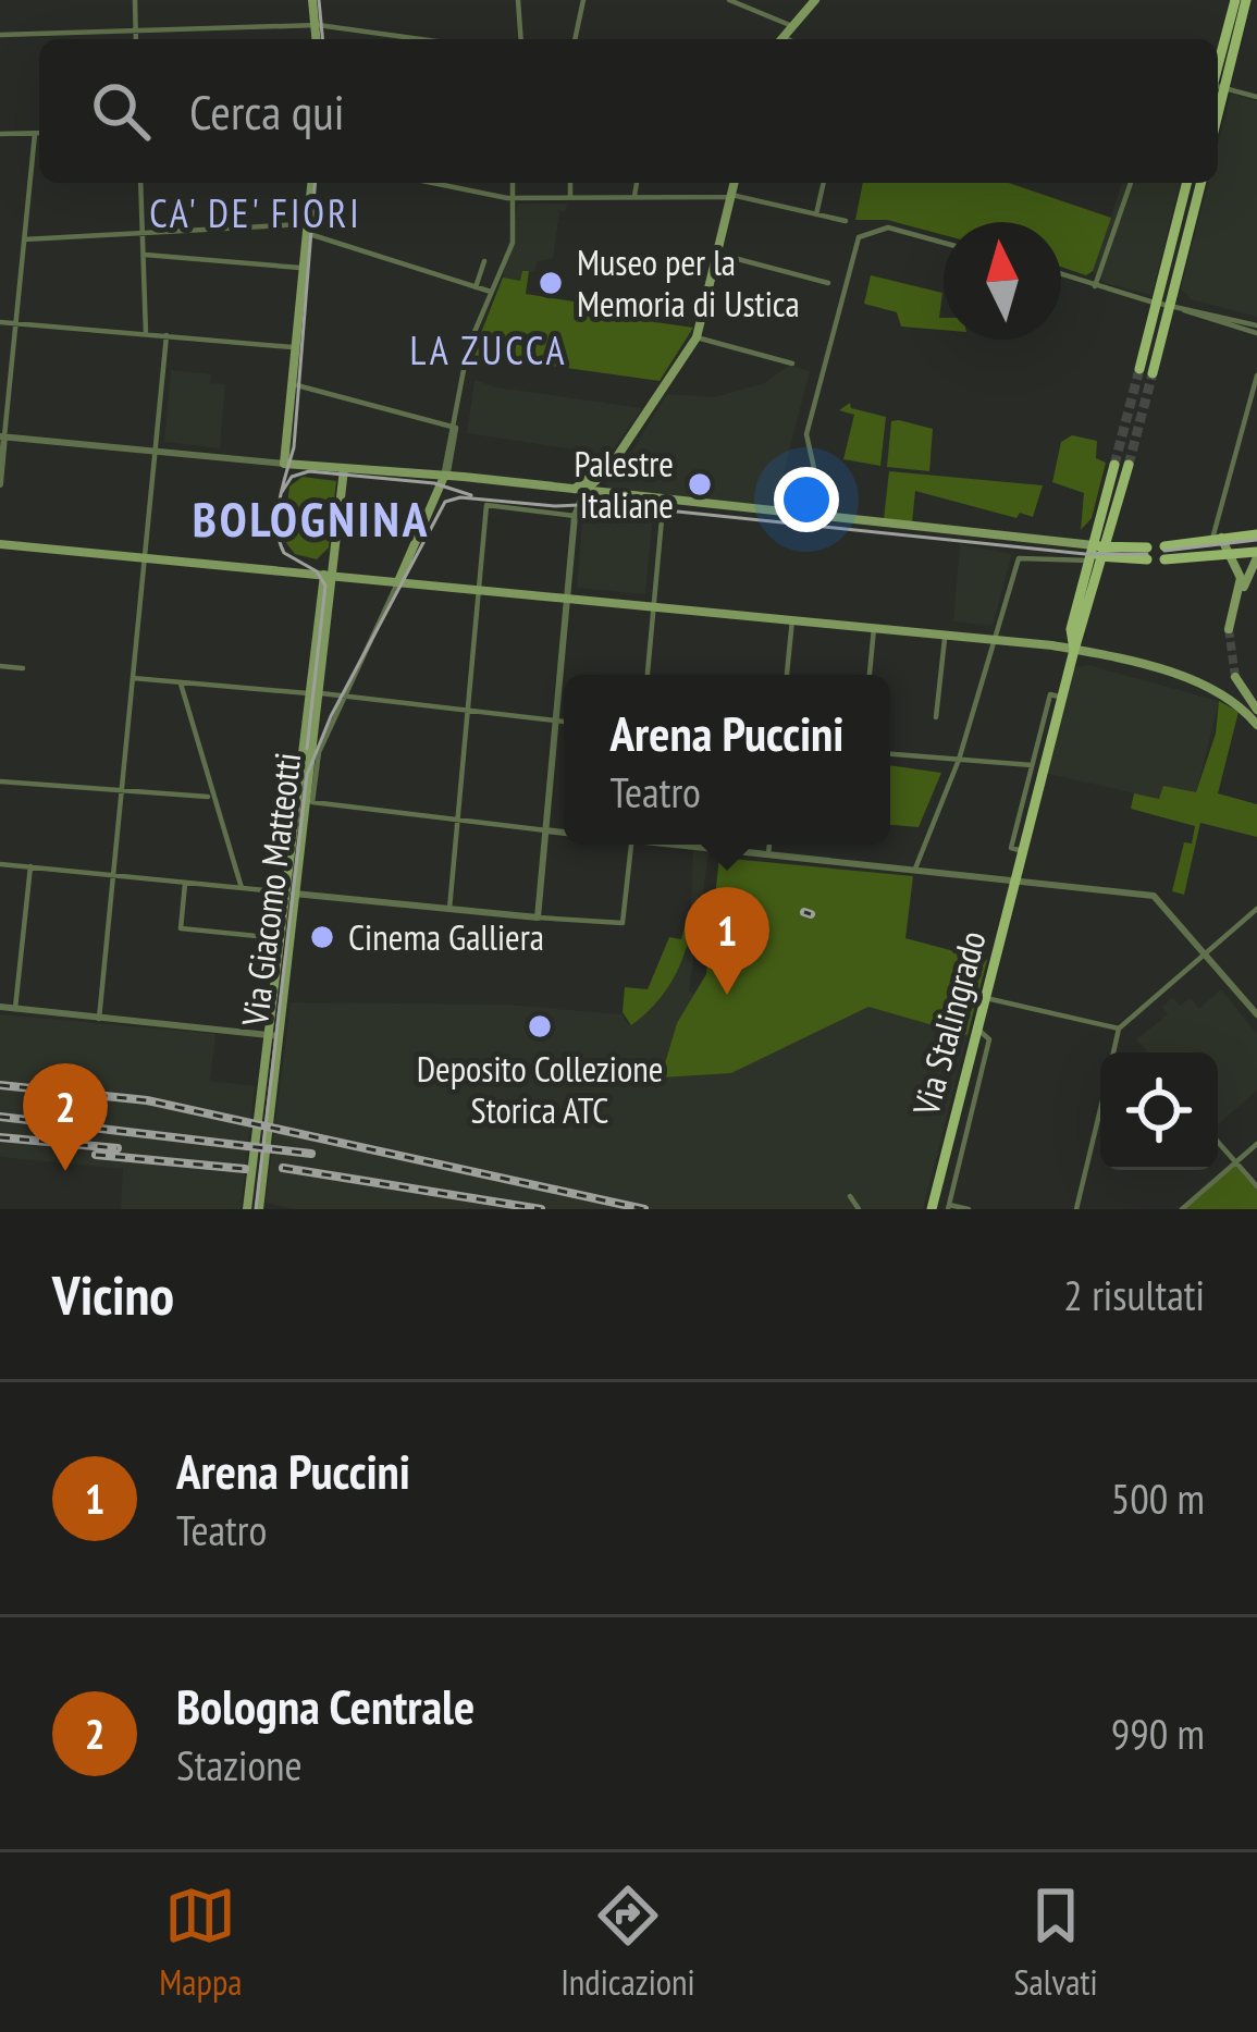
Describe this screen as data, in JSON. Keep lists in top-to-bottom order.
{
  "streets": {
    "main road": ["Via Giacomo Matteotti", "Via Stalingrado"]
  },
  "districts": ["CA' DE' FIORI", "LA ZUCCA", "BOLOGNINA"],
  "places": [
    "Museo per la Memoria di Ustica",
    "Palestre Italiane",
    "Cinema Galliera",
    "Deposito Collezione Storica ATC"
  ],
  "north": "top",
  "page": {
    "search": "Cerca qui",
    "popup": ["Arena Puccini", "Teatro"],
    "pins": ["1", "2"],
    "heading": ["Vicino", "2 risultati"],
    "list": [
      {
        "mark": "1",
        "name": "Arena Puccini",
        "note": "Teatro",
        "value": "500 m"
      },
      {
        "mark": "2",
        "name": "Bologna Centrale",
        "note": "Stazione",
        "value": "990 m"
      }
    ],
    "nav": ["Mappa", "Indicazioni", "Salvati"]
  }
}
